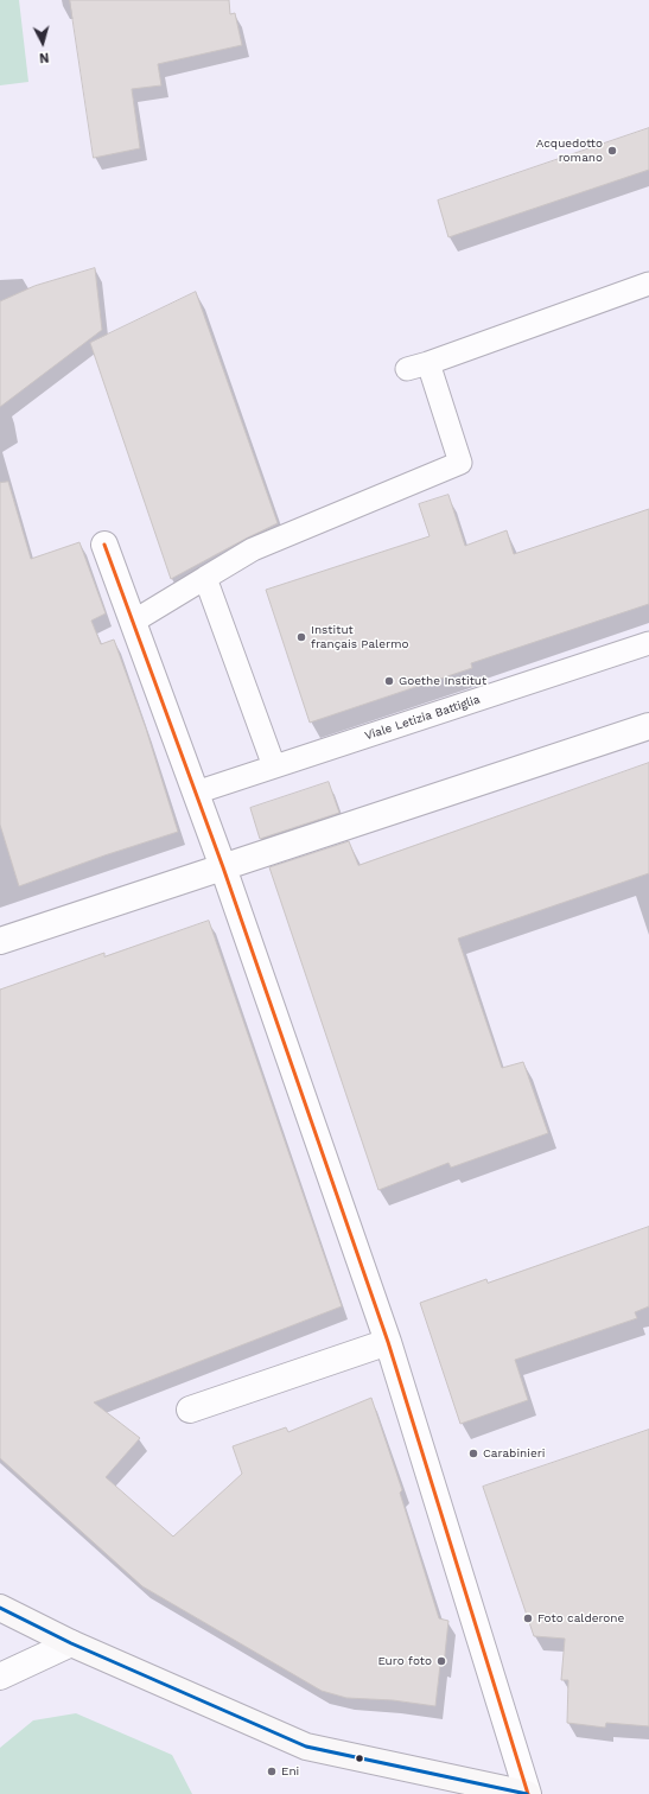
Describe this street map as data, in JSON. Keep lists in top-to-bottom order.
{
  "streets": {
    "lane": ["Viale Letizia Battiglia"]
  },
  "places": [
    "Acquedotto romano",
    "Institut français Palermo",
    "Goethe Institut",
    "Carabinieri",
    "Foto calderone",
    "Euro foto",
    "Eni"
  ],
  "north": "bottom"
}
